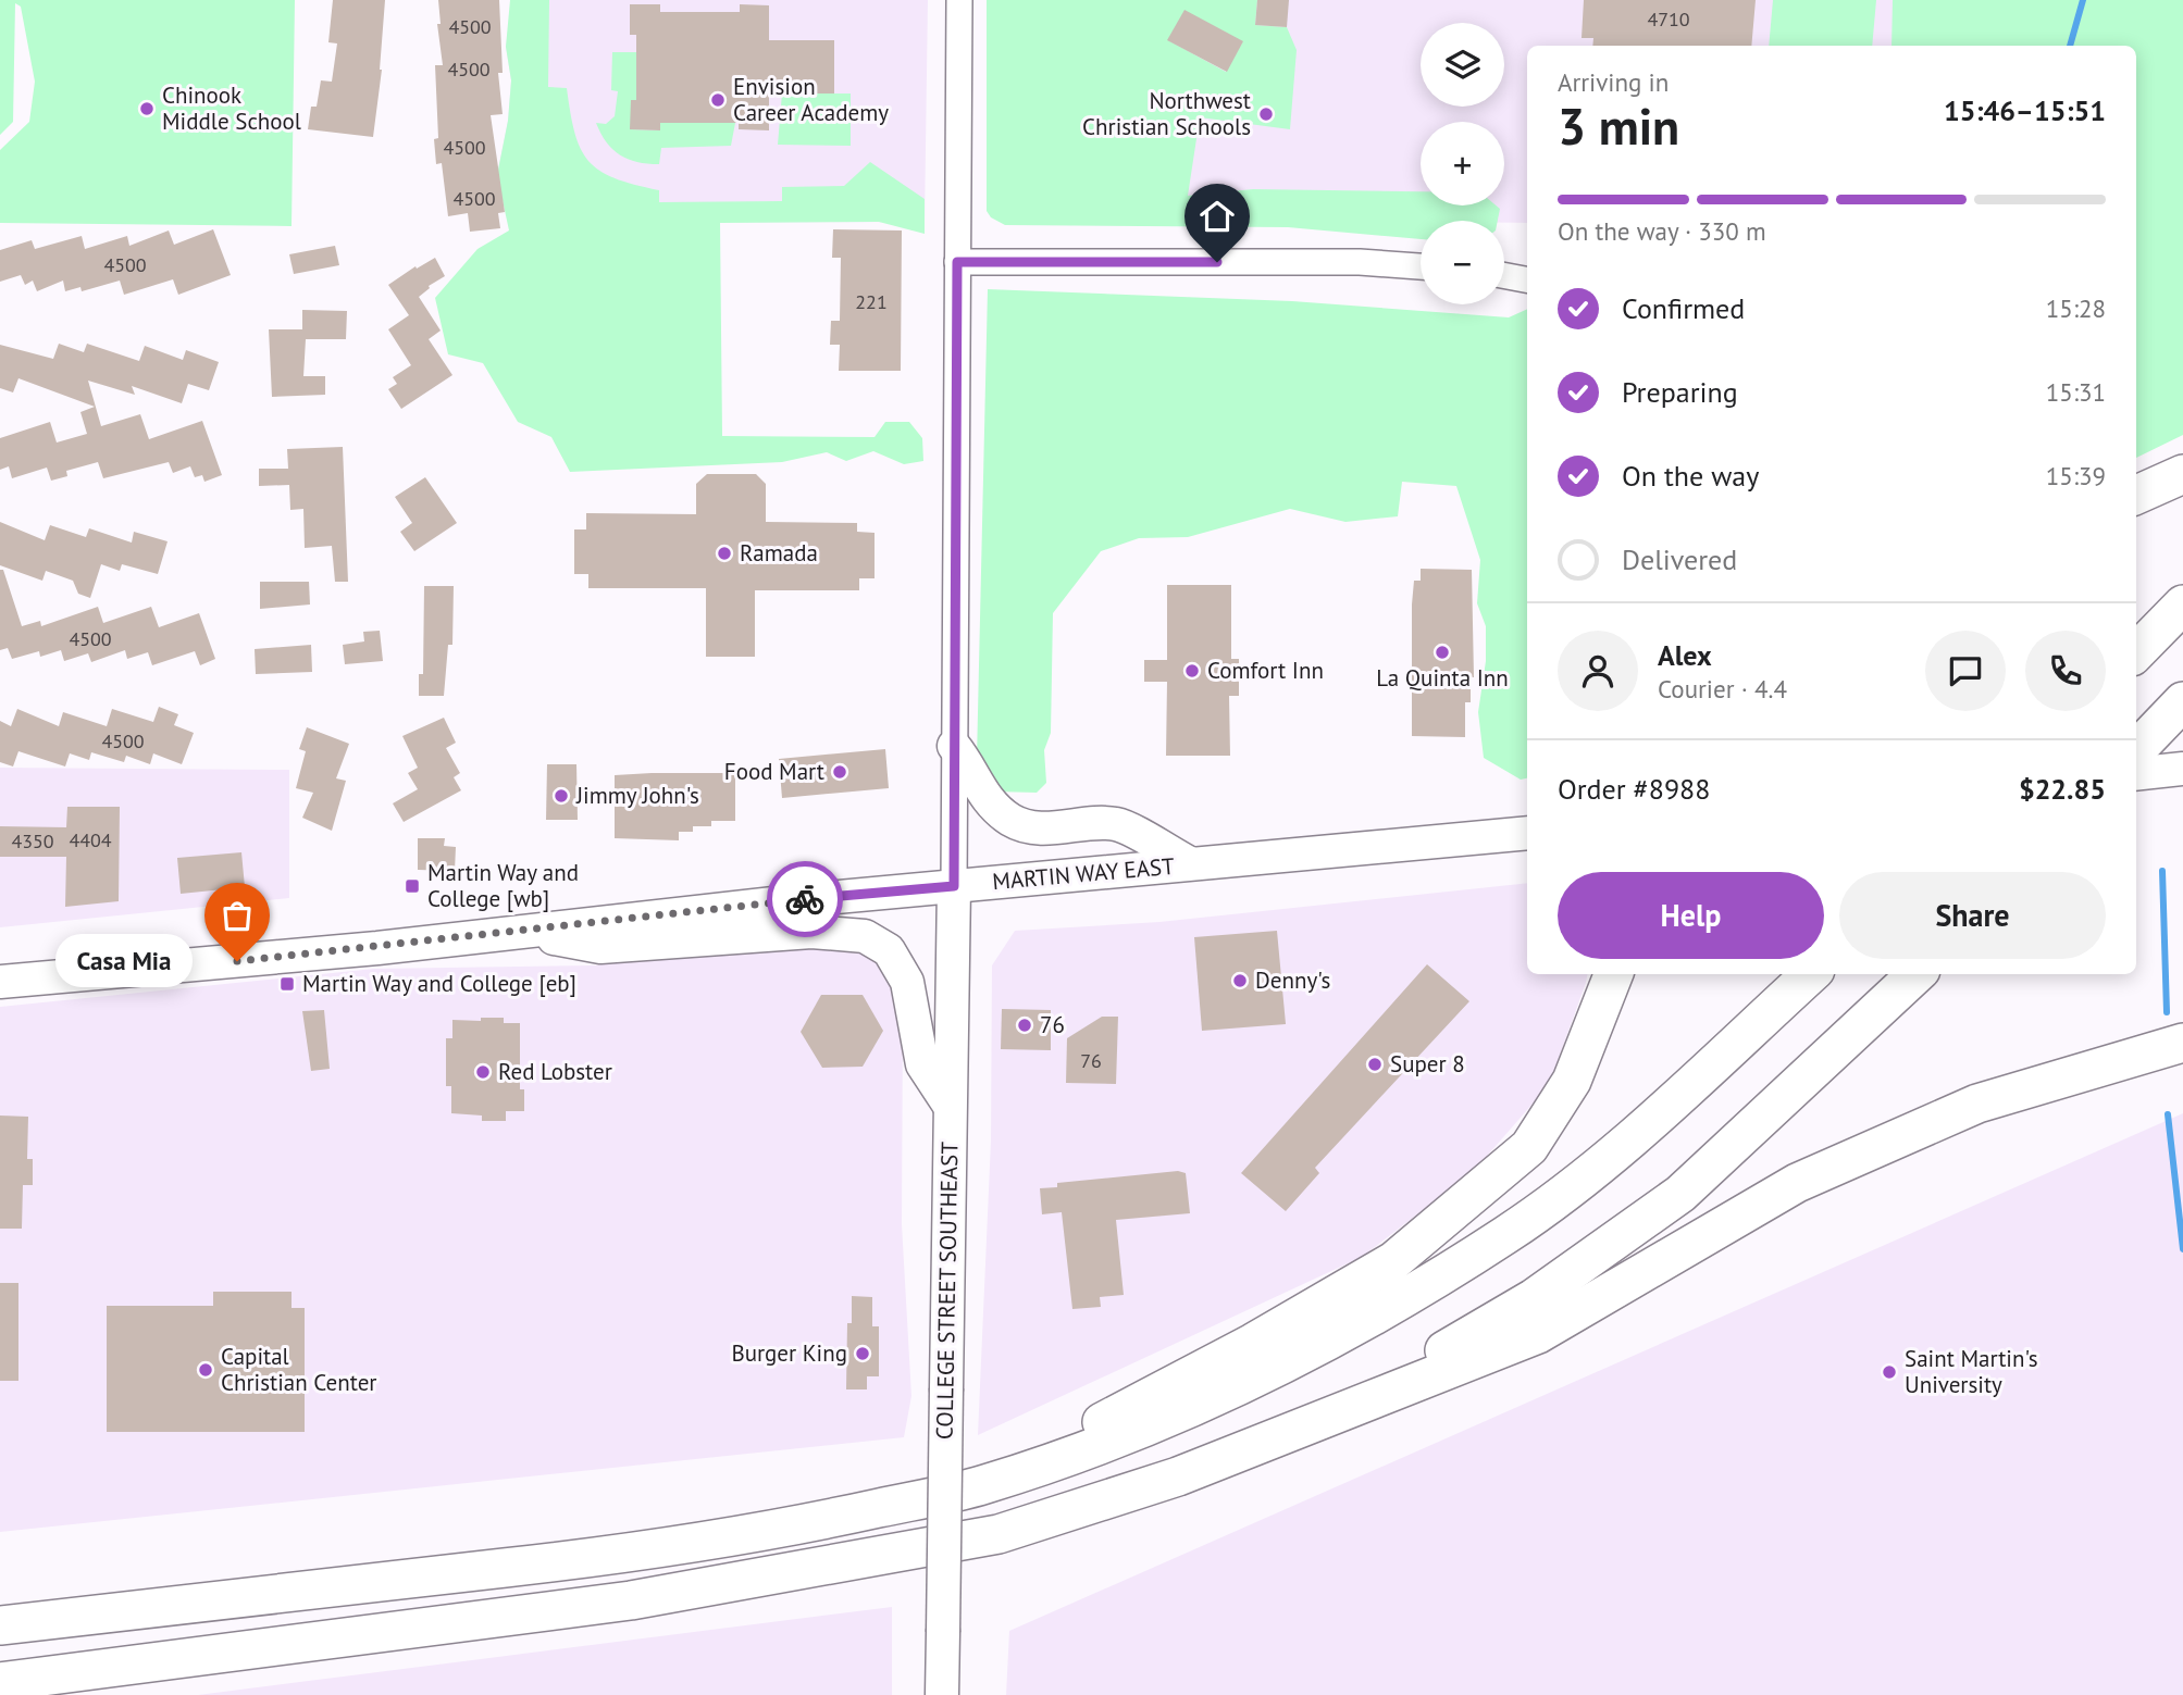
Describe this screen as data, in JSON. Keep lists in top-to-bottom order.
{
  "streets": {
    "main road": ["MARTIN WAY EAST", "COLLEGE STREET SOUTHEAST"]
  },
  "crossings": [
    ["MARTIN WAY EAST", "COLLEGE STREET SOUTHEAST"]
  ],
  "places": {
    "other": [
      "Envision Career Academy",
      "Chinook Middle School",
      "Northwest Christian Schools",
      "Ramada",
      "La Quinta Inn",
      "Comfort Inn",
      "Food Mart",
      "Jimmy John's",
      "Casa Mia",
      "Denny's",
      "76",
      "Super 8",
      "Red Lobster",
      "Burger King",
      "Capital Christian Center",
      "Saint Martin's University"
    ],
    "transit": ["Martin Way and College [wb]", "Martin Way and College [eb]"]
  },
  "house_numbers": [
    "4710",
    "4500",
    "4500",
    "4500",
    "4500",
    "4500",
    "221",
    "4500",
    "4500",
    "4404",
    "4350",
    "76"
  ],
  "page": {
    "map_buttons": ["+", "−"],
    "heading": ["3 min", "Arriving in", "15:46–15:51"],
    "panel": [
      "Alex",
      "Courier · 4.4",
      "Order #8988",
      "$22.85"
    ],
    "bar": "On the way · 330 m",
    "list": [
      ["Confirmed", "15:28"],
      ["Preparing", "15:31"],
      ["On the way", "15:39"],
      "Delivered"
    ],
    "buttons": ["Help", "Share"],
    "bubble": "Casa Mia"
  }
}
